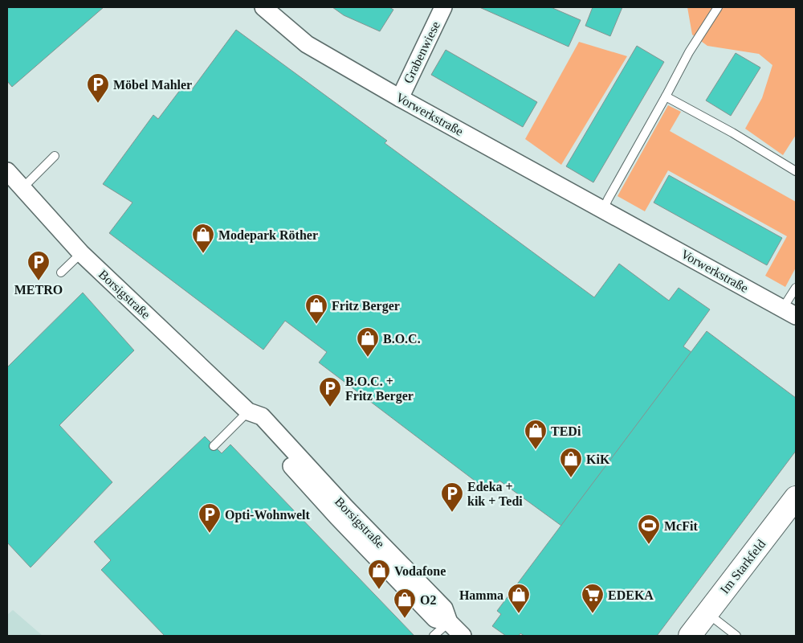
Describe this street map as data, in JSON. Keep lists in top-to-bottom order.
{
  "streets": {
    "main road": ["Im Starkfeld"],
    "street": ["Grabenwiese", "Vorwerkstraße", "Borsigstraße"]
  },
  "crossings": [
    ["Grabenwiese", "Vorwerkstraße"]
  ],
  "places": {
    "parking": [
      "Möbel Mahler",
      "METRO",
      "B.O.C. + Fritz Berger",
      "Edeka + kik + Tedi",
      "Opti-Wohnwelt"
    ],
    "shop": [
      "Modepark Röther",
      "Fritz Berger",
      "B.O.C.",
      "TEDi",
      "KiK",
      "Vodafone",
      "Hamma",
      "O2"
    ],
    "sports": ["McFit"],
    "supermarket": ["EDEKA"]
  }
}
